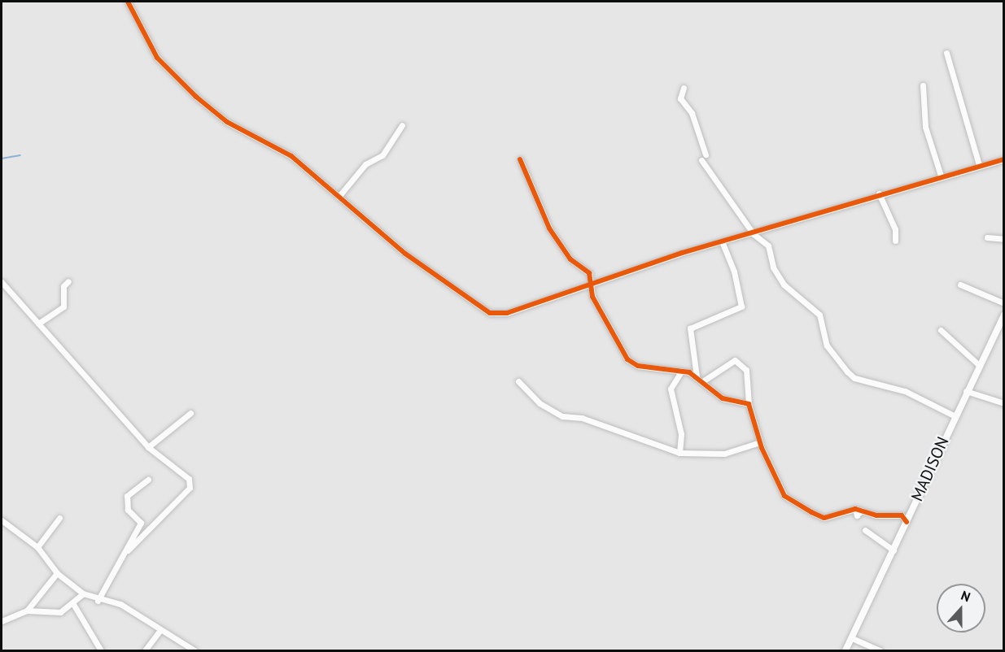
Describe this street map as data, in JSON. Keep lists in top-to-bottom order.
{
  "streets": {
    "street": ["MADISON"]
  },
  "north": "top"
}
